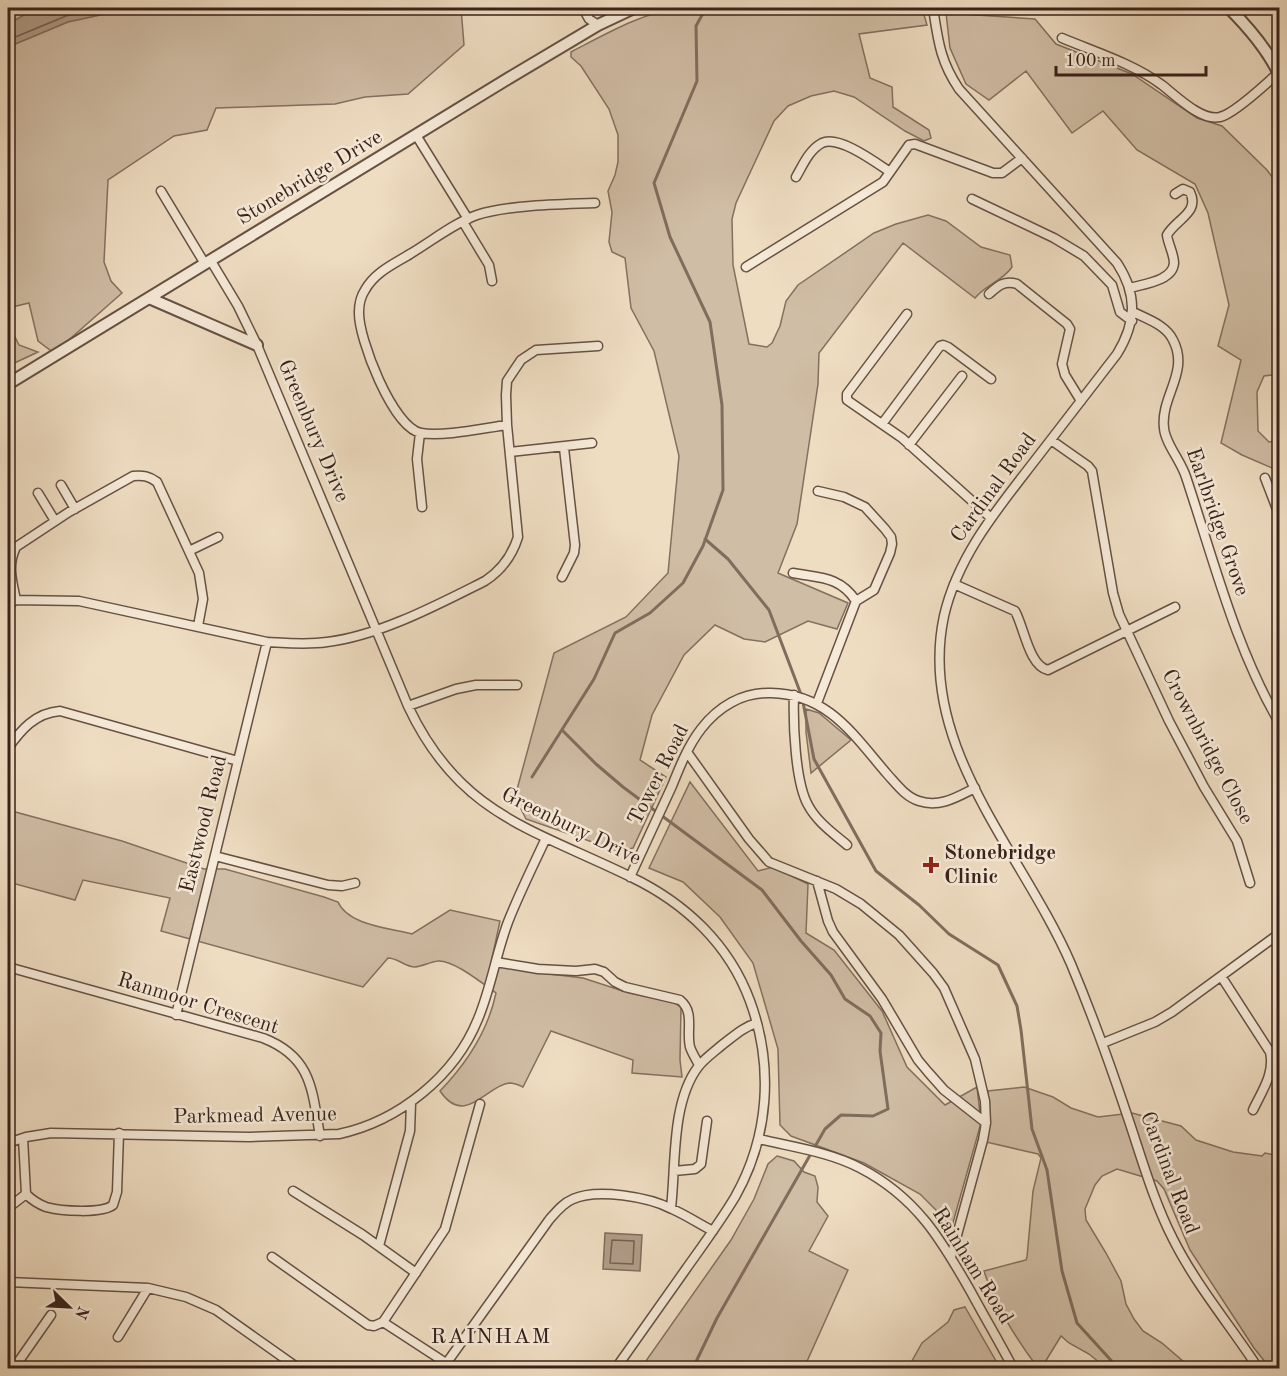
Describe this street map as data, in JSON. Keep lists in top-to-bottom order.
{
  "streets": {
    "street": [
      "Stonebridge Drive",
      "Greenbury Drive",
      "Cardinal Road",
      "Earlbridge Grove",
      "Crownbridge Close",
      "Tower Road",
      "Eastwood Road",
      "Ranmoor Crescent",
      "Parkmead Avenue",
      "Rainham Road"
    ]
  },
  "crossings": [
    ["Stonebridge Drive", "Greenbury Drive"],
    ["Greenbury Drive", "Tower Road"],
    ["Greenbury Drive", "Parkmead Avenue"],
    ["Greenbury Drive", "Rainham Road"],
    ["Cardinal Road", "Earlbridge Grove"],
    ["Cardinal Road", "Crownbridge Close"],
    ["Cardinal Road", "Tower Road"],
    ["Eastwood Road", "Ranmoor Crescent"],
    ["Ranmoor Crescent", "Parkmead Avenue"]
  ],
  "districts": ["RAINHAM"],
  "places": {
    "health": ["Stonebridge Clinic"]
  },
  "scale_bar": "100 m",
  "north": "bottom right"
}
